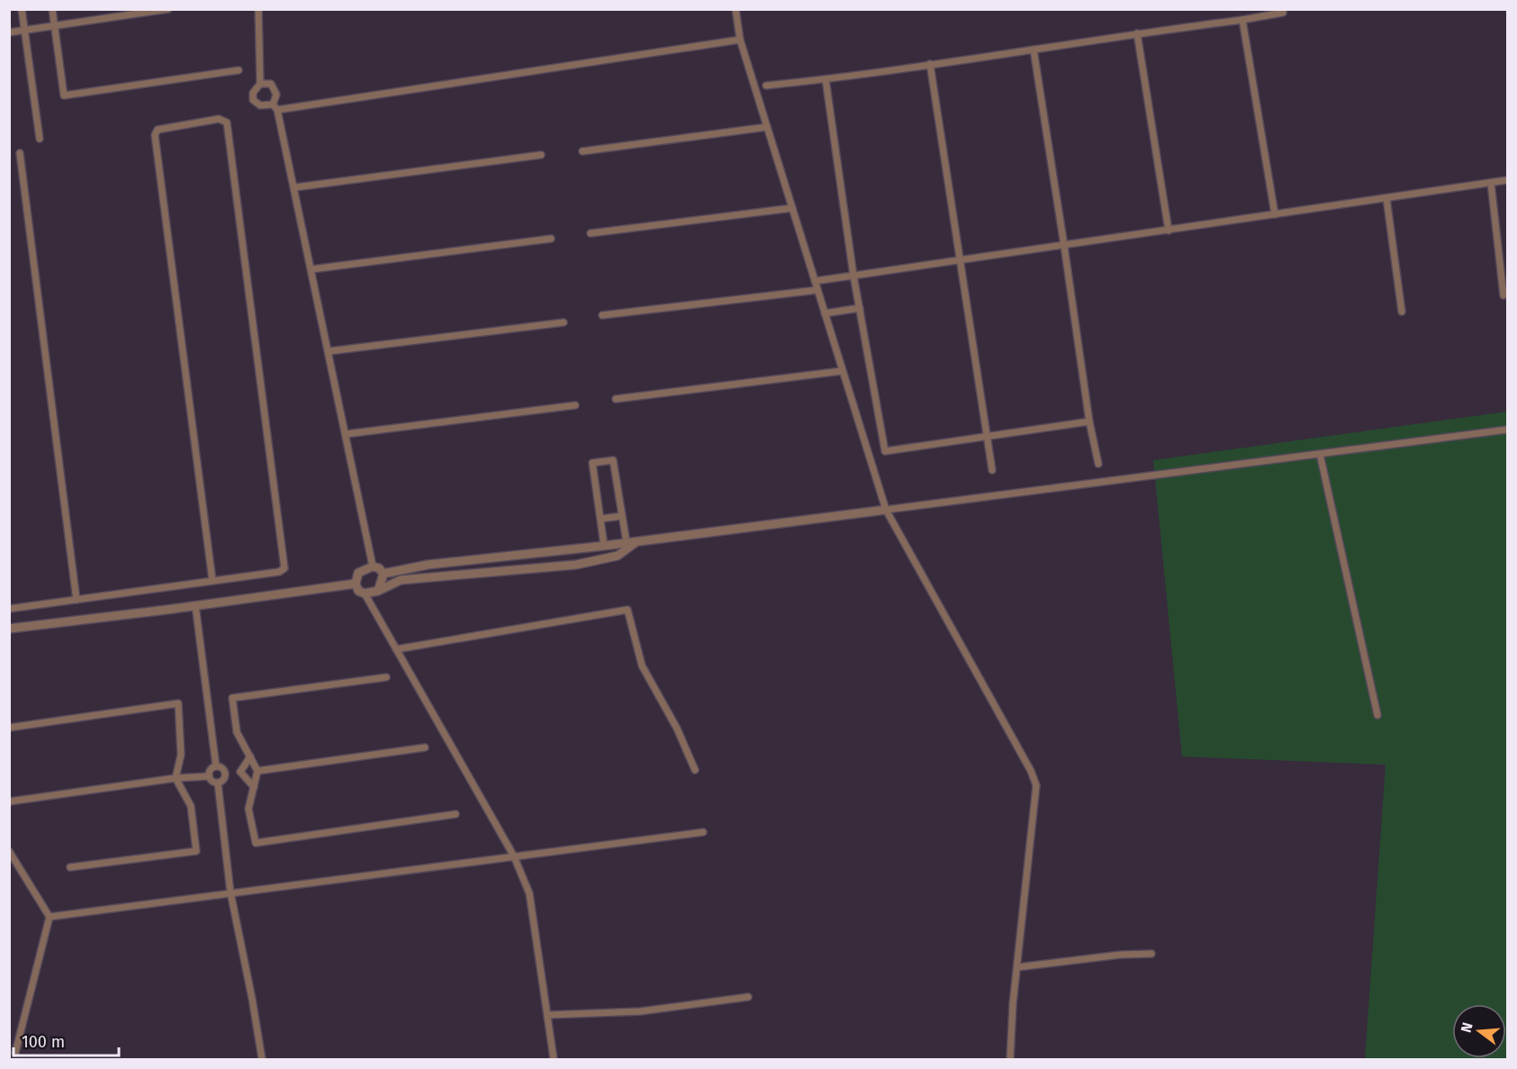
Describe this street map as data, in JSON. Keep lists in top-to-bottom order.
{
  "scale_bar": "100 m",
  "north": "left"
}
